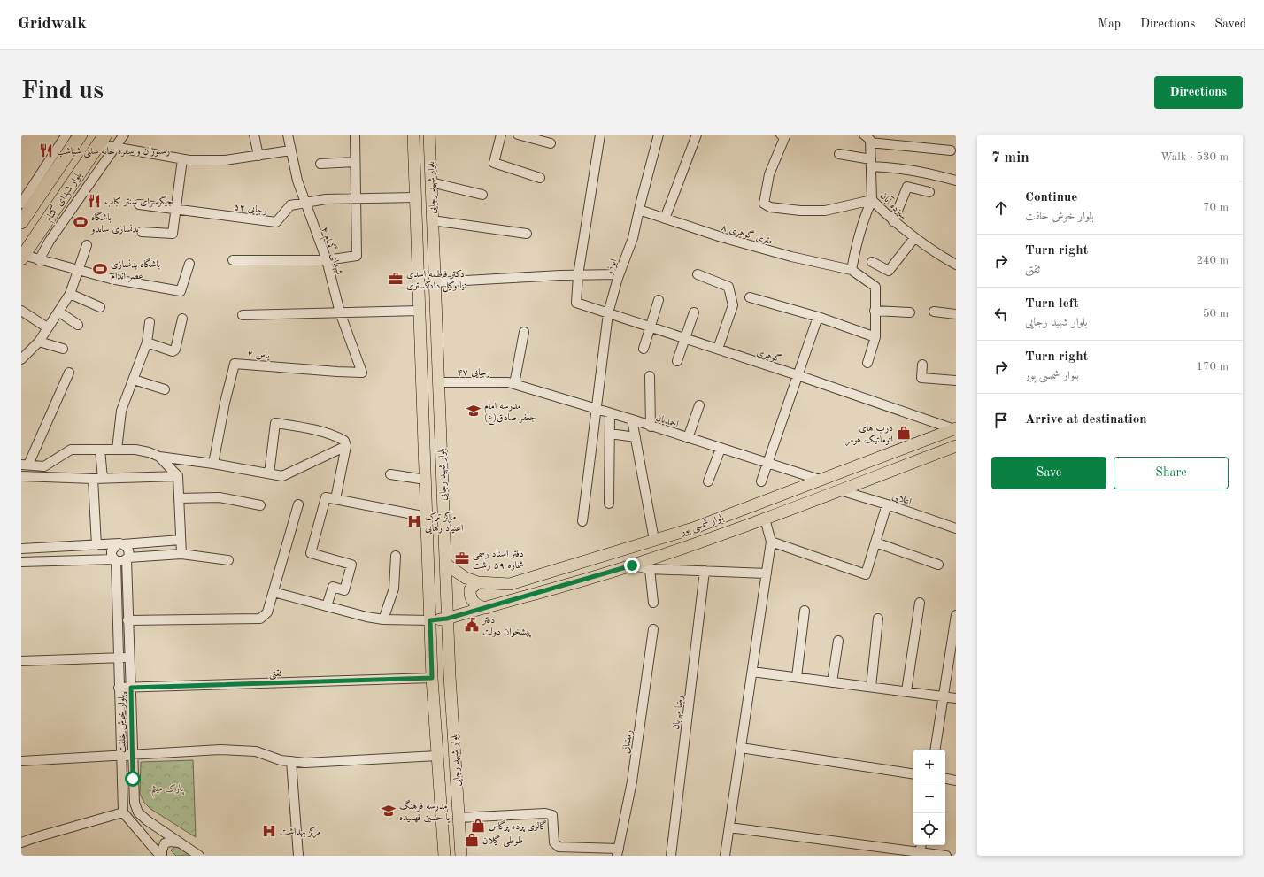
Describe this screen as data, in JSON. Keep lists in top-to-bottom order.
{
  "streets": {
    "highway": ["بلوار شهدای گمنام"],
    "main road": ["بلوار شهید رجایی", "بلوار شمسی پور"],
    "street": [
      "سیزده آبان",
      "رجایی ۵۲",
      "۸ متری گوهری",
      "شهدای گمنام ۴",
      "ابوذر",
      "یاس ۲",
      "گوهری",
      "رجایی ۴۷",
      "احمدیان",
      "اعلایی",
      "ثقتی",
      "رضا مهربان",
      "بلوار خوش خلقت",
      "رمضانی"
    ]
  },
  "crossings": [
    ["بلوار شهید رجایی", "رجایی ۵۲"],
    ["بلوار شهید رجایی", "رجایی ۴۷"],
    ["بلوار شهید رجایی", "بلوار شمسی پور"],
    ["بلوار شهید رجایی", "ثقتی"],
    ["رجایی ۵۲", "شهدای گمنام ۴"],
    ["۸ متری گوهری", "ابوذر"],
    ["شهدای گمنام ۴", "یاس ۲"],
    ["ابوذر", "گوهری"],
    ["ابوذر", "احمدیان"],
    ["گوهری", "بلوار شمسی پور"],
    ["رجایی ۴۷", "احمدیان"],
    ["احمدیان", "بلوار شمسی پور"],
    ["اعلایی", "بلوار شمسی پور"],
    ["ثقتی", "بلوار خوش خلقت"]
  ],
  "parks": ["پارک میثم"],
  "places": {
    "restaurant": ["رستوران و سفره خانه سنتی شباشب", "جیگرسرای سنتر کباب"],
    "sports": ["باشگاه بدنسازی ساندو", "باشگاه بدنسازی عصر اندام"],
    "office": ["دکتر فاطمه اسدی نیا وکیل دادگستری", "دفتر اسناد رسمی شماره ۵۹ رشت"],
    "school or university": ["مدرسه امام جعفر صادق(ع)", "مدرسه فرهنگ یا حسین فهمیده"],
    "shop": ["درب های اتوماتیک هومر", "گالری پرده پرگاس", "طوطی گیلان"],
    "hospital": ["مرکز ترک اعتیاد رهایی", "مرکز بهداشت"],
    "public building": ["دفتر پیشخوان دولت"]
  },
  "page": {
    "header": "Gridwalk",
    "nav": ["Map", "Directions", "Saved"],
    "buttons": [
      "Directions",
      ["Save", "Share"]
    ],
    "title": "Find us",
    "heading": ["7 min", "Walk · 530 m"],
    "list": [
      ["Continue", "بلوار خوش خلقت", "70 m"],
      ["Turn right", "ثقتی", "240 m"],
      ["Turn left", "بلوار شهید رجایی", "50 m"],
      ["Turn right", "بلوار شمسی پور", "170 m"],
      "Arrive at destination"
    ],
    "map_buttons": ["+", "−"]
  }
}
